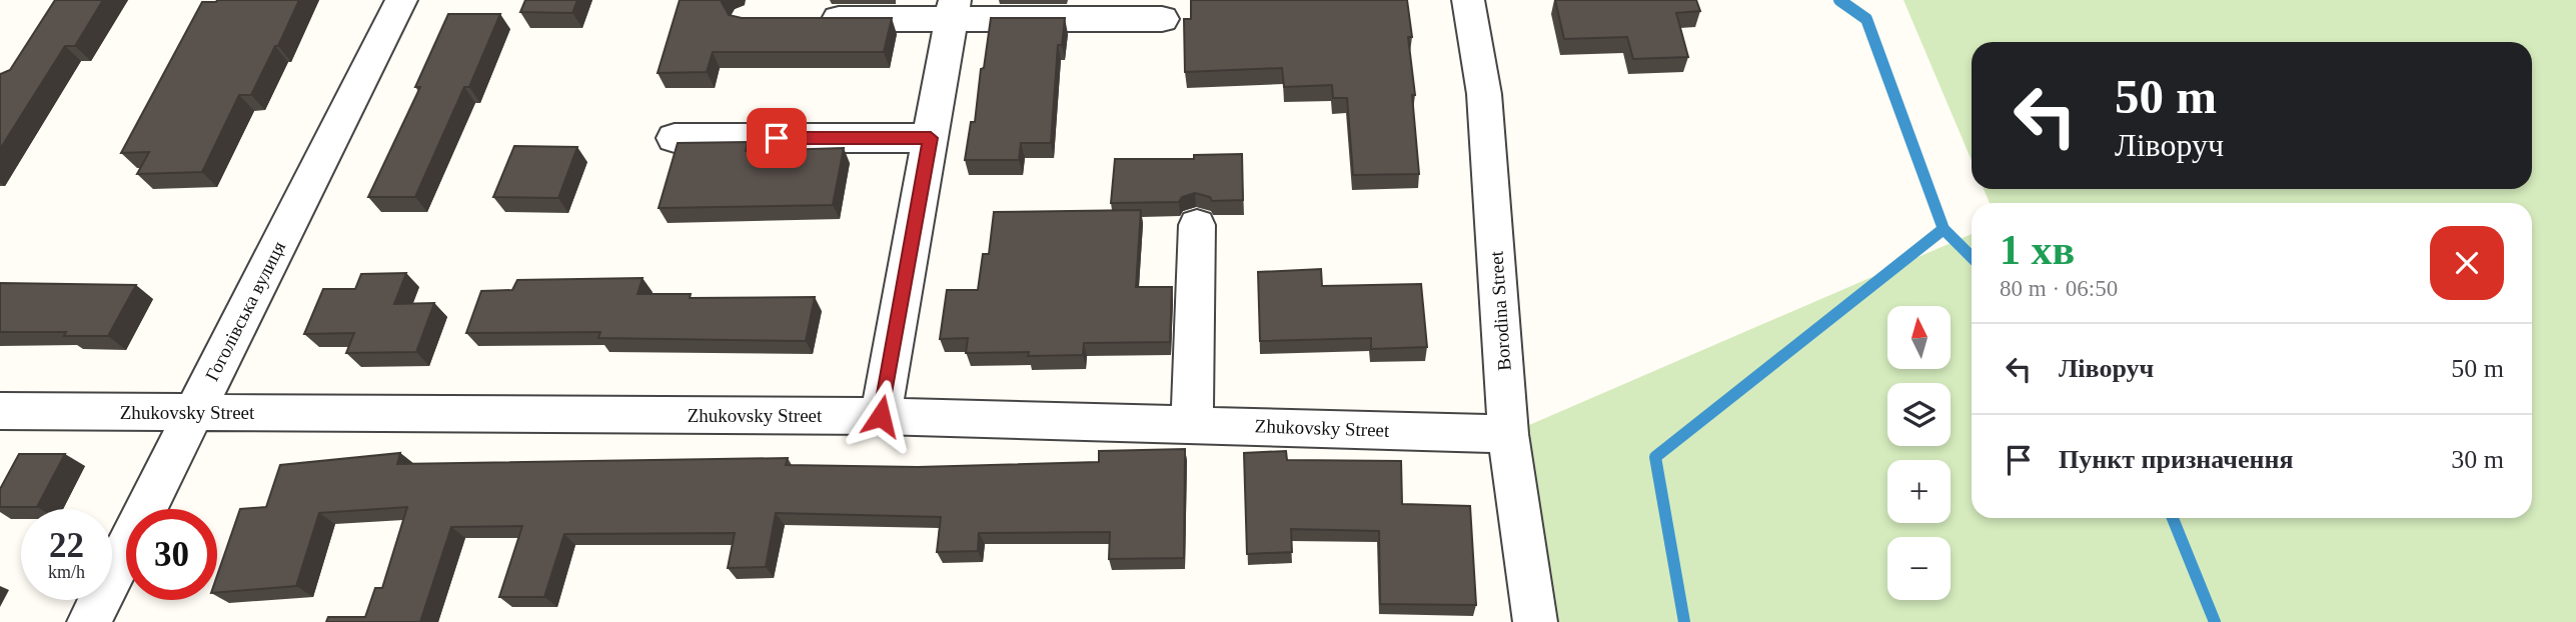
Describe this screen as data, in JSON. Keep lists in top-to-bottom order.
{
  "streets": {
    "street": ["Гоголівська вулиця", "Borodina Street", "Zhukovsky Street"]
  },
  "crossings": [
    ["Гоголівська вулиця", "Zhukovsky Street"],
    ["Borodina Street", "Zhukovsky Street"]
  ],
  "north": "top",
  "page": {
    "turn": ["50 m", "Ліворуч"],
    "heading": ["1 хв", "80 m · 06:50"],
    "map_buttons": ["+", "−"],
    "list": [
      {
        "name": "Ліворуч",
        "value": "50 m"
      },
      {
        "name": "Пункт призначення",
        "value": "30 m"
      }
    ],
    "speed": "22 km/h",
    "limit": "30"
  }
}
